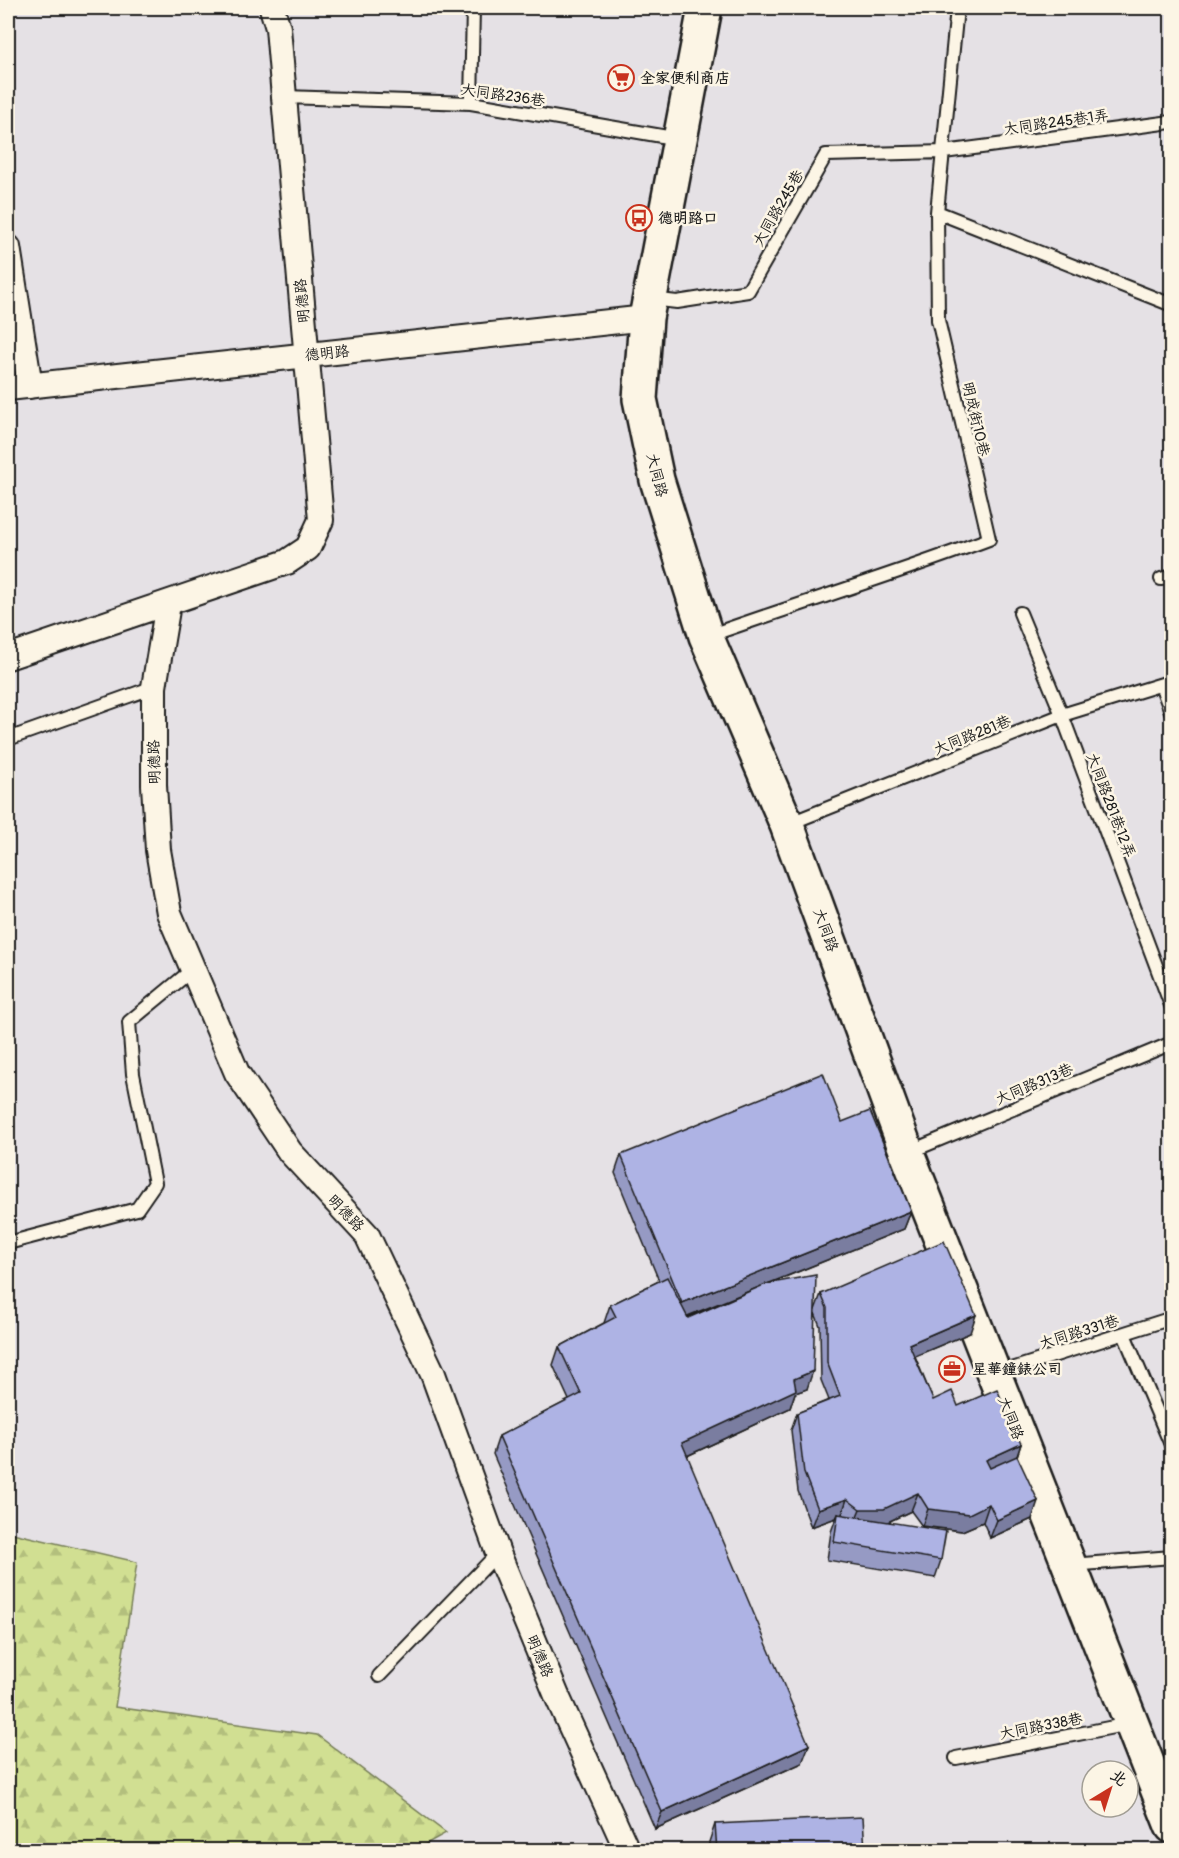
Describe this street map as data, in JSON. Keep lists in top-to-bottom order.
{
  "streets": {
    "street": ["明德路", "德明路", "大同路"],
    "lane": [
      "大同路236巷",
      "大同路245巷1弄",
      "大同路245巷",
      "明成街10巷",
      "大同路281巷",
      "大同路281巷12弄",
      "大同路313巷",
      "大同路331巷",
      "大同路338巷"
    ]
  },
  "crossings": [
    ["大同路236巷", "明德路"],
    ["大同路236巷", "大同路"],
    ["大同路245巷1弄", "大同路245巷"],
    ["大同路245巷1弄", "明成街10巷"],
    ["大同路245巷", "德明路"],
    ["大同路245巷", "明成街10巷"],
    ["大同路245巷", "大同路"],
    ["明德路", "德明路"],
    ["德明路", "大同路"],
    ["明成街10巷", "大同路"],
    ["大同路", "大同路281巷"],
    ["大同路", "大同路313巷"],
    ["大同路", "大同路331巷"],
    ["大同路", "大同路338巷"],
    ["大同路281巷", "大同路281巷12弄"]
  ],
  "places": {
    "supermarket": ["全家便利商店"],
    "bus stop": ["德明路口"],
    "office": ["星華鐘錶公司"]
  },
  "north": "top right"
}
